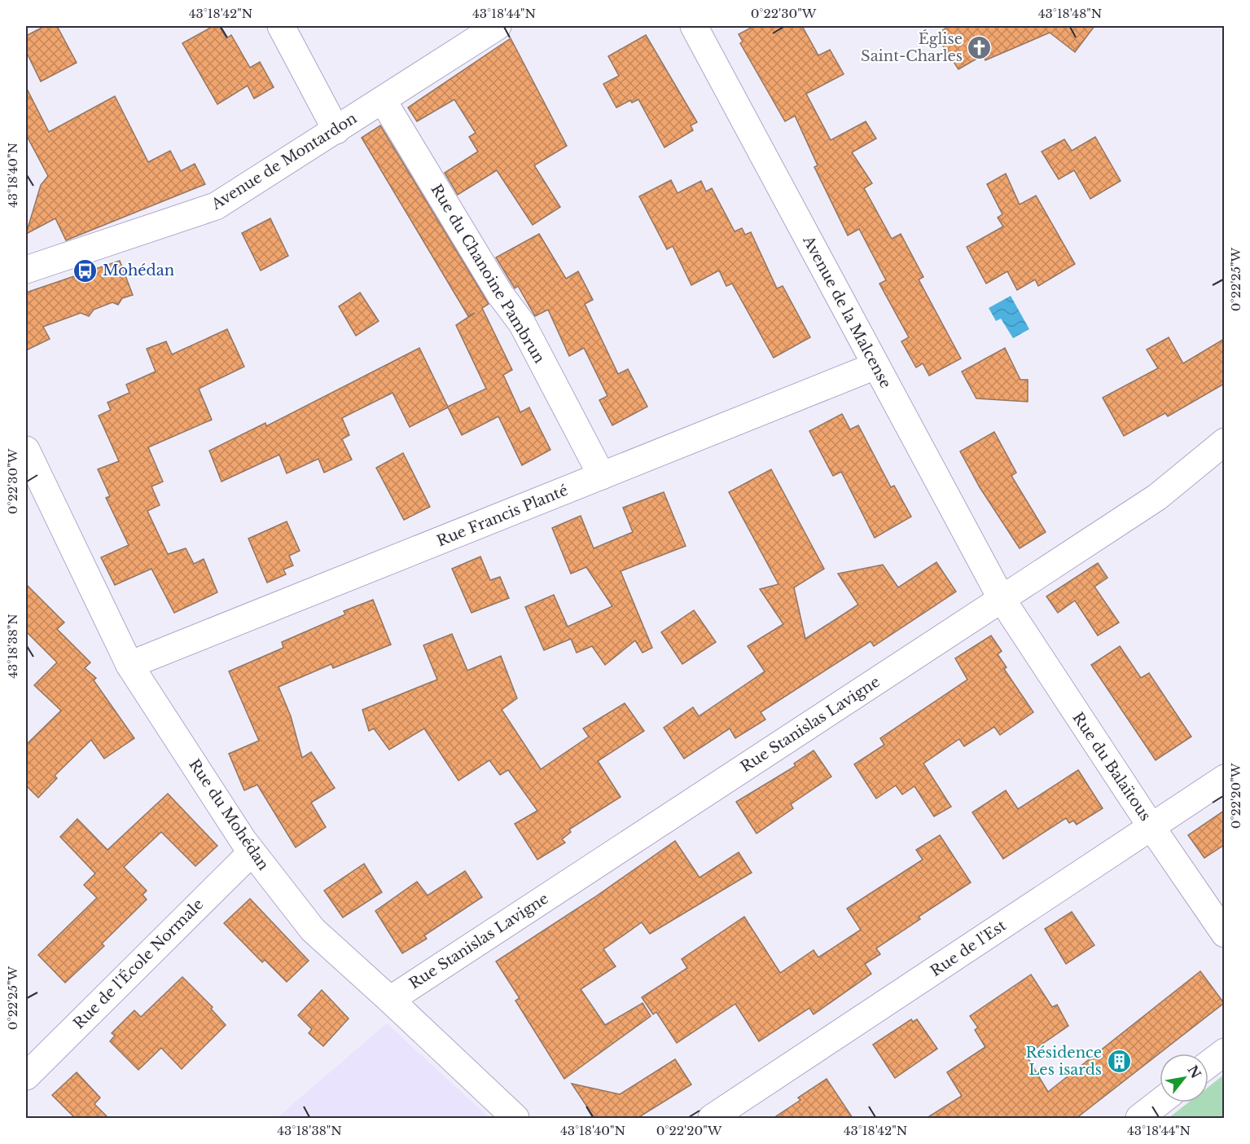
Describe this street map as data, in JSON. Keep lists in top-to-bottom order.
{
  "streets": {
    "street": [
      "Avenue de Montardon",
      "Rue du Chanoine Pambrun",
      "Avenue de la Malcense",
      "Rue Francis Planté",
      "Rue Stanislas Lavigne",
      "Rue du Balaïtous",
      "Rue du Mohédan",
      "Rue de l'Est",
      "Rue de l'École Normale"
    ]
  },
  "crossings": [
    ["Avenue de Montardon", "Rue du Chanoine Pambrun"],
    ["Rue du Chanoine Pambrun", "Rue Francis Planté"],
    ["Avenue de la Malcense", "Rue Francis Planté"],
    ["Avenue de la Malcense", "Rue Stanislas Lavigne"],
    ["Avenue de la Malcense", "Rue du Balaïtous"],
    ["Rue Francis Planté", "Rue du Mohédan"],
    ["Rue Stanislas Lavigne", "Rue du Balaïtous"],
    ["Rue Stanislas Lavigne", "Rue du Mohédan"],
    ["Rue du Balaïtous", "Rue de l'Est"],
    ["Rue du Mohédan", "Rue de l'École Normale"]
  ],
  "places": {
    "church": ["Église Saint-Charles"],
    "bus stop": ["Mohédan"],
    "building": ["Résidence Les isards"]
  },
  "north": "top right",
  "coordinates": [
    "43°18'42\"N",
    "43°18'44\"N",
    "0°22'30\"W",
    "43°18'48\"N",
    "43°18'40\"N",
    "0°22'25\"W",
    "43°18'38\"N",
    "0°22'20\"W"
  ]
}
